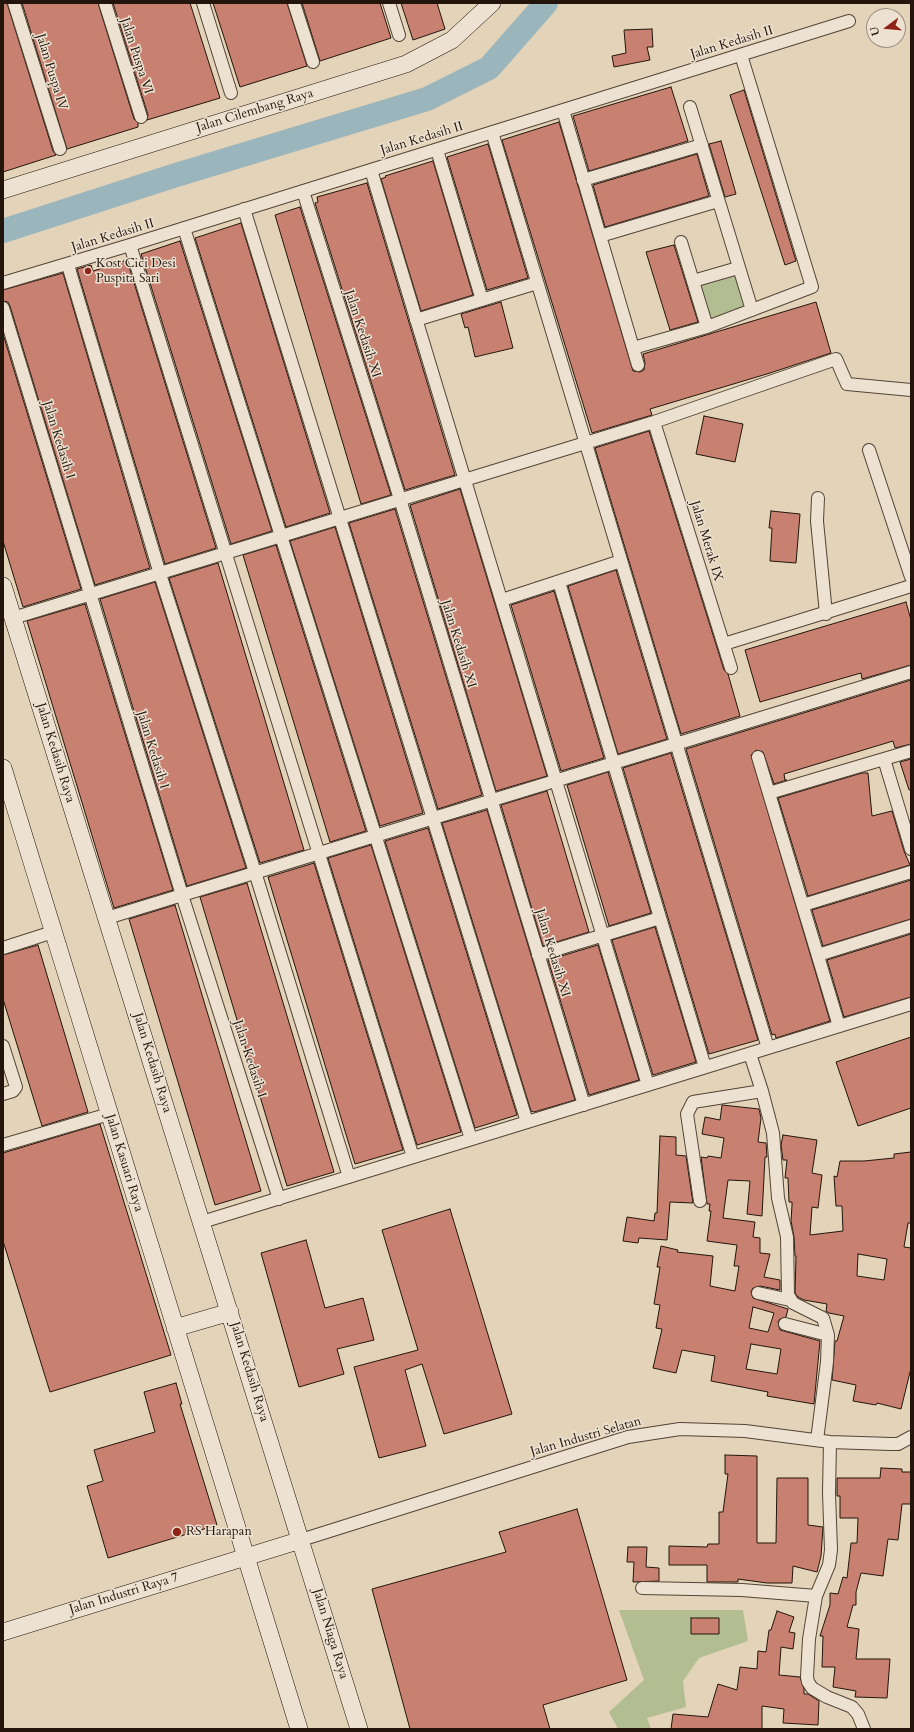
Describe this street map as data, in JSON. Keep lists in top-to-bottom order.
{
  "streets": {
    "main road": [
      "Jalan Cilembang Raya",
      "Jalan Kedasih Raya",
      "Jalan Kasuari Raya",
      "Jalan Industri Raya 7",
      "Jalan Niaga Raya"
    ],
    "street": [
      "Jalan Kedasih II",
      "Jalan Puspa VI",
      "Jalan Puspa IV",
      "Jalan Kedasih XI",
      "Jalan Kedasih I",
      "Jalan Merak IX",
      "Jalan Industri Selatan"
    ]
  },
  "crossings": [
    ["Jalan Kedasih II", "Jalan Kedasih XI"],
    ["Jalan Kedasih Raya", "Jalan Industri Selatan"],
    ["Jalan Kedasih Raya", "Jalan Industri Raya 7"],
    ["Jalan Kedasih Raya", "Jalan Niaga Raya"],
    ["Jalan Kasuari Raya", "Jalan Industri Raya 7"],
    ["Jalan Industri Selatan", "Jalan Industri Raya 7"],
    ["Jalan Industri Selatan", "Jalan Niaga Raya"],
    ["Jalan Industri Raya 7", "Jalan Niaga Raya"]
  ],
  "places": ["Kost Cici Desi Puspita Sari", "RS Harapan"],
  "north": "left"
}
